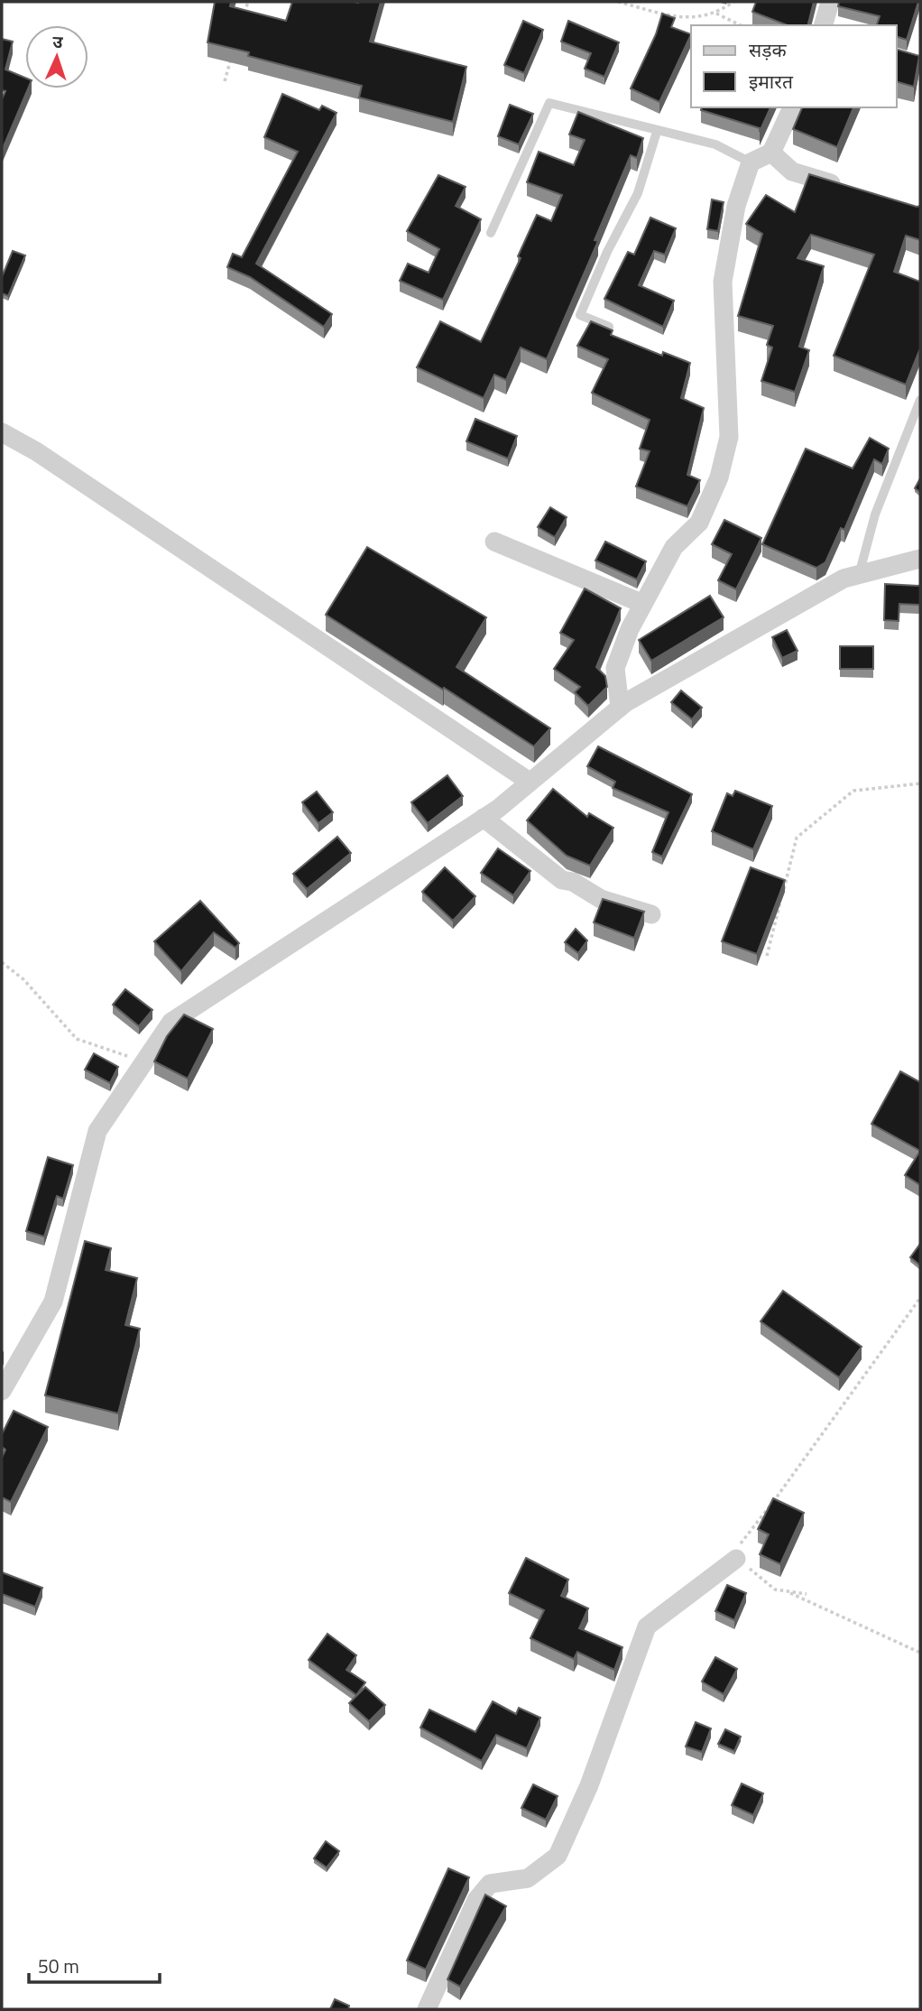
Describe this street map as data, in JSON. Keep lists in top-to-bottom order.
{
  "legend": ["सड़क", "इमारत"],
  "scale_bar": "50 m",
  "north": "top"
}
